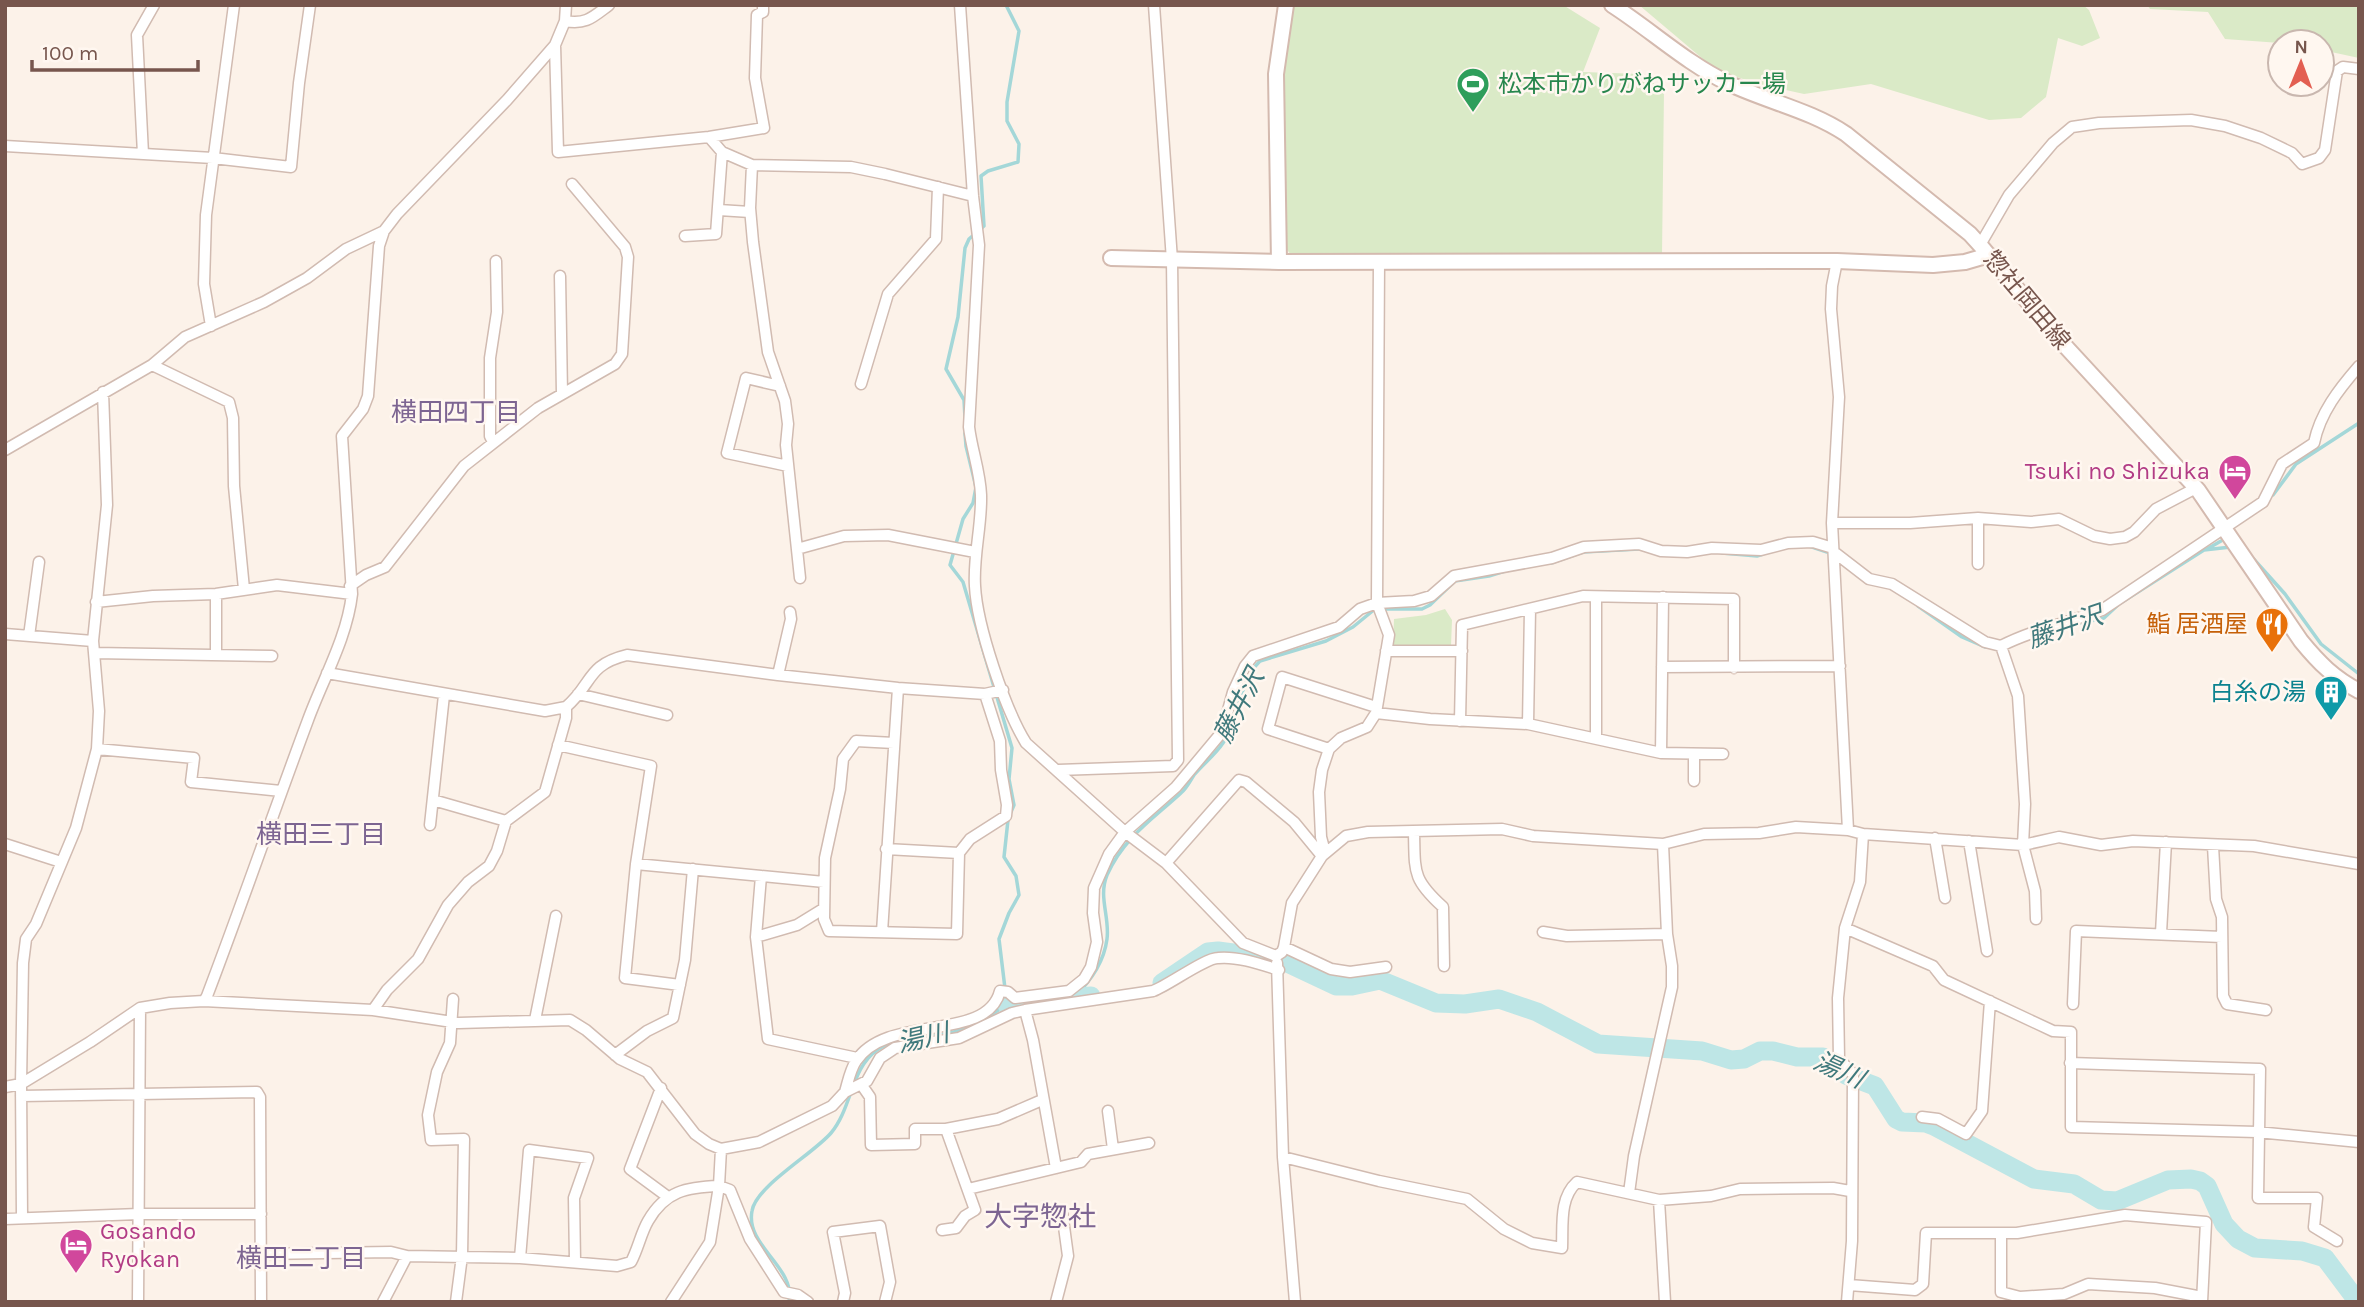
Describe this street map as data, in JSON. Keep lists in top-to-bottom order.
{
  "streets": {
    "street": ["惣社岡田線"]
  },
  "districts": [
    "横田四丁目",
    "横田三丁目",
    "大字惣社",
    "横田二丁目"
  ],
  "water": ["藤井沢", "湯川"],
  "places": {
    "sports": ["松本市かりがねサッカー場"],
    "hotel": ["Tsuki no Shizuka", "Gosando Ryokan"],
    "restaurant": ["鮨 居酒屋"],
    "building": ["白糸の湯"]
  },
  "scale_bar": "100 m",
  "north": "top"
}
